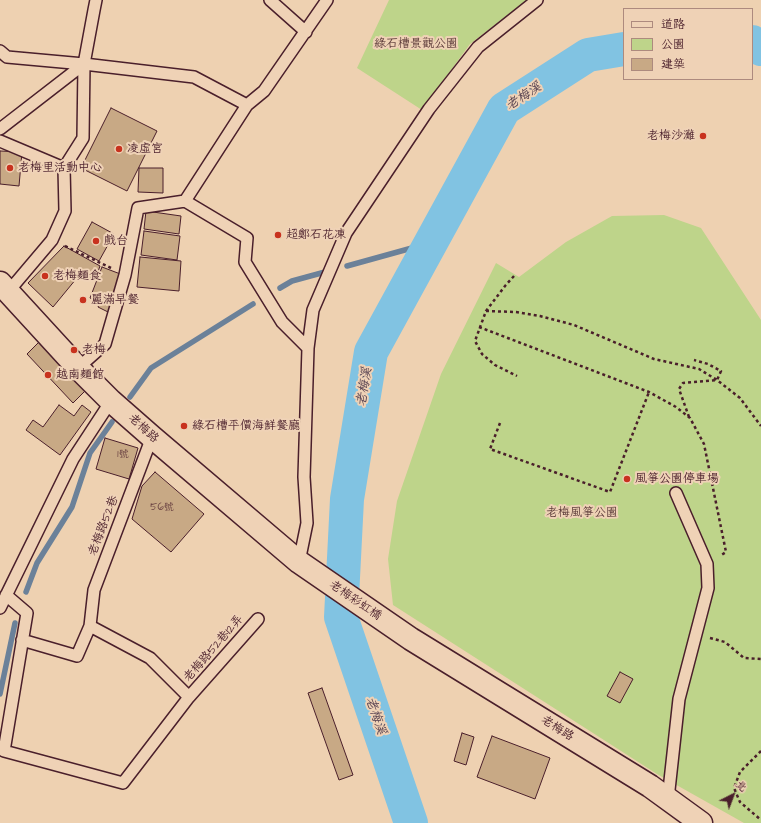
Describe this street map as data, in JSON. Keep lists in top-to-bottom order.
{
  "streets": {
    "street": ["老梅路", "老梅彩虹橋"],
    "lane": ["老梅路52巷", "老梅路52巷12弄"]
  },
  "crossings": [
    ["老梅路", "老梅路52巷"],
    ["老梅路", "老梅彩虹橋"],
    ["老梅路52巷", "老梅路52巷12弄"]
  ],
  "water": ["老梅溪"],
  "parks": ["綠石槽景觀公園", "老梅風箏公園"],
  "places": [
    "老梅沙灘",
    "凌虛宮",
    "老梅里活動中心",
    "超鄭石花凍",
    "戲台",
    "老梅麵食",
    "麗滿早餐",
    "老梅",
    "越南麵館",
    "綠石槽平價海鮮餐廳",
    "風箏公園停車場"
  ],
  "house_numbers": ["1號", "56號"],
  "legend": ["道路", "公園", "建築"],
  "north": "top right"
}
